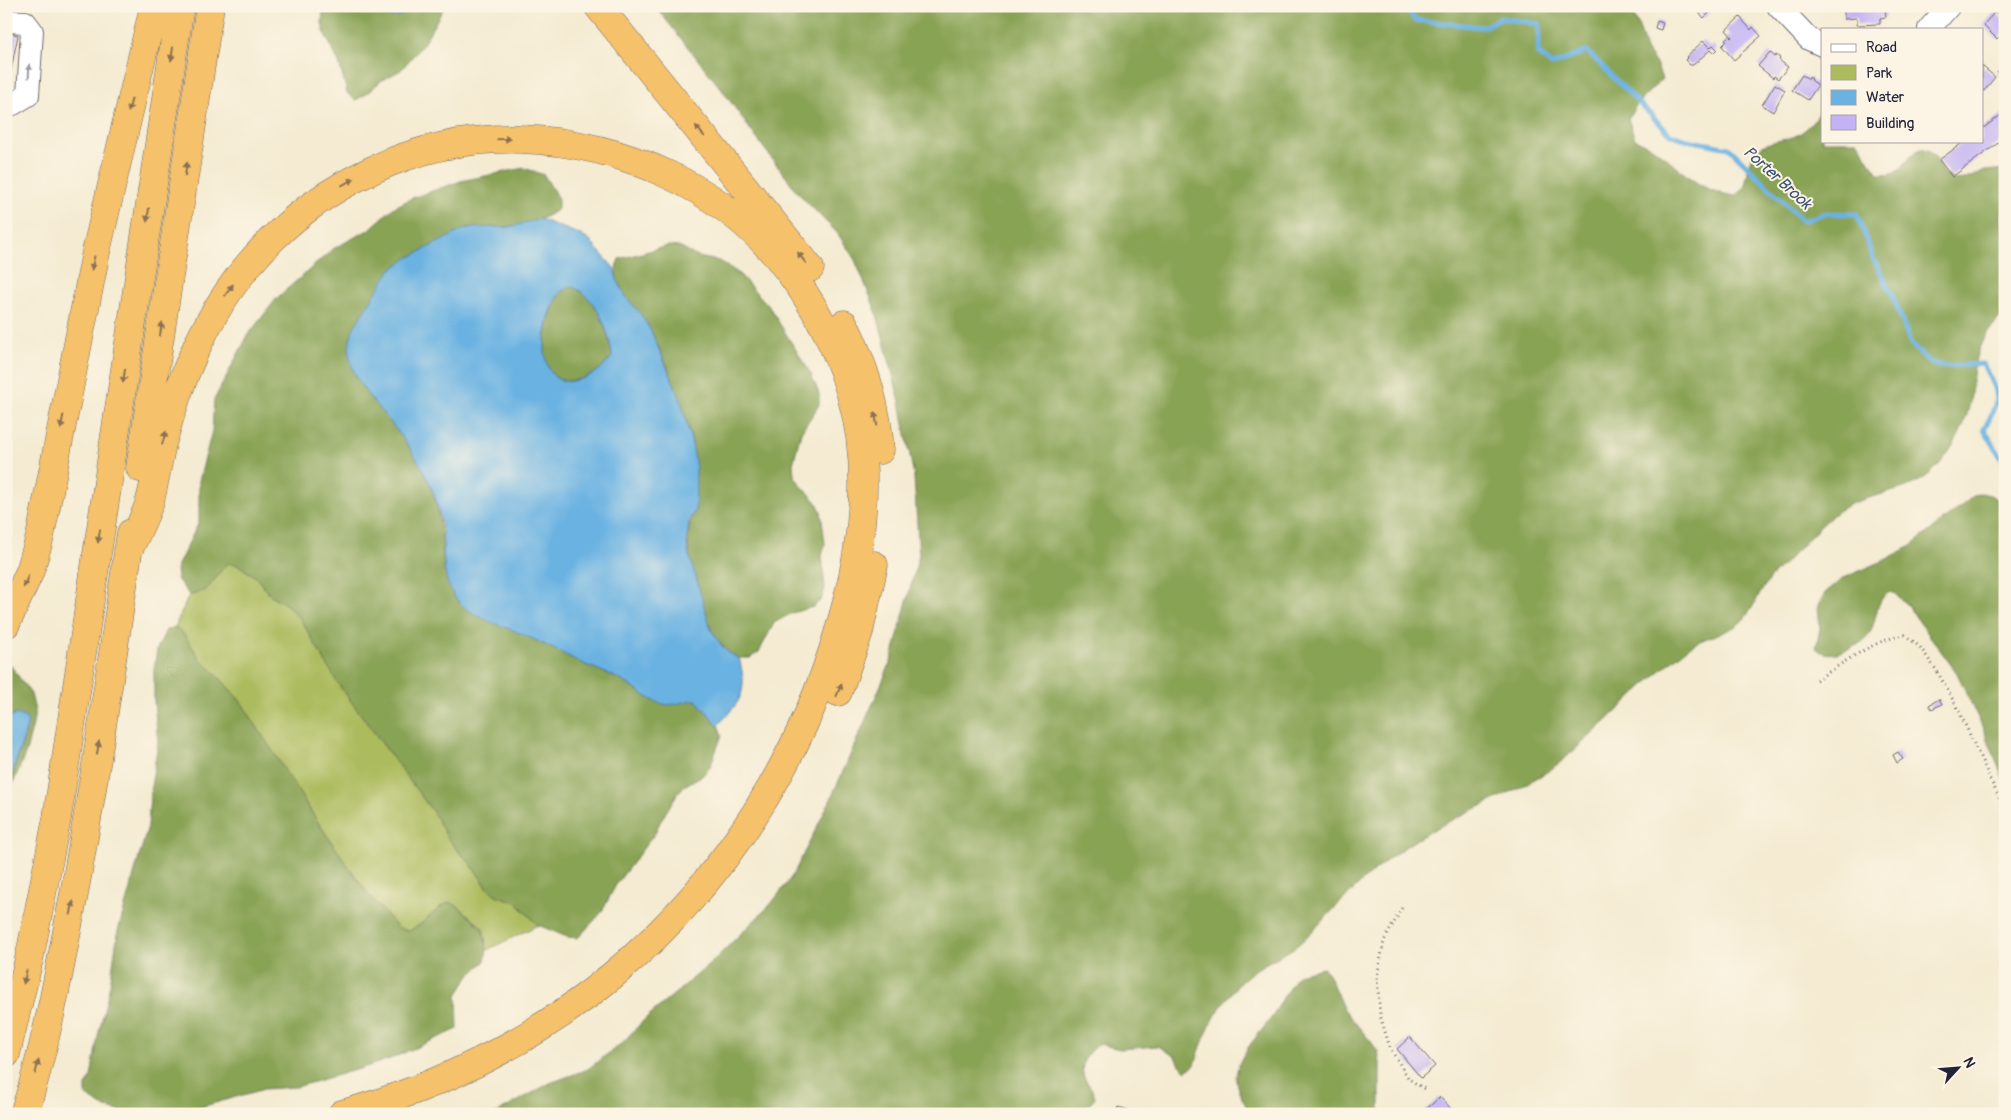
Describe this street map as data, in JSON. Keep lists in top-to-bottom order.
{
  "water": ["Porter Brook"],
  "legend": [
    "Road",
    "Park",
    "Water",
    "Building"
  ],
  "north": "top right"
}
